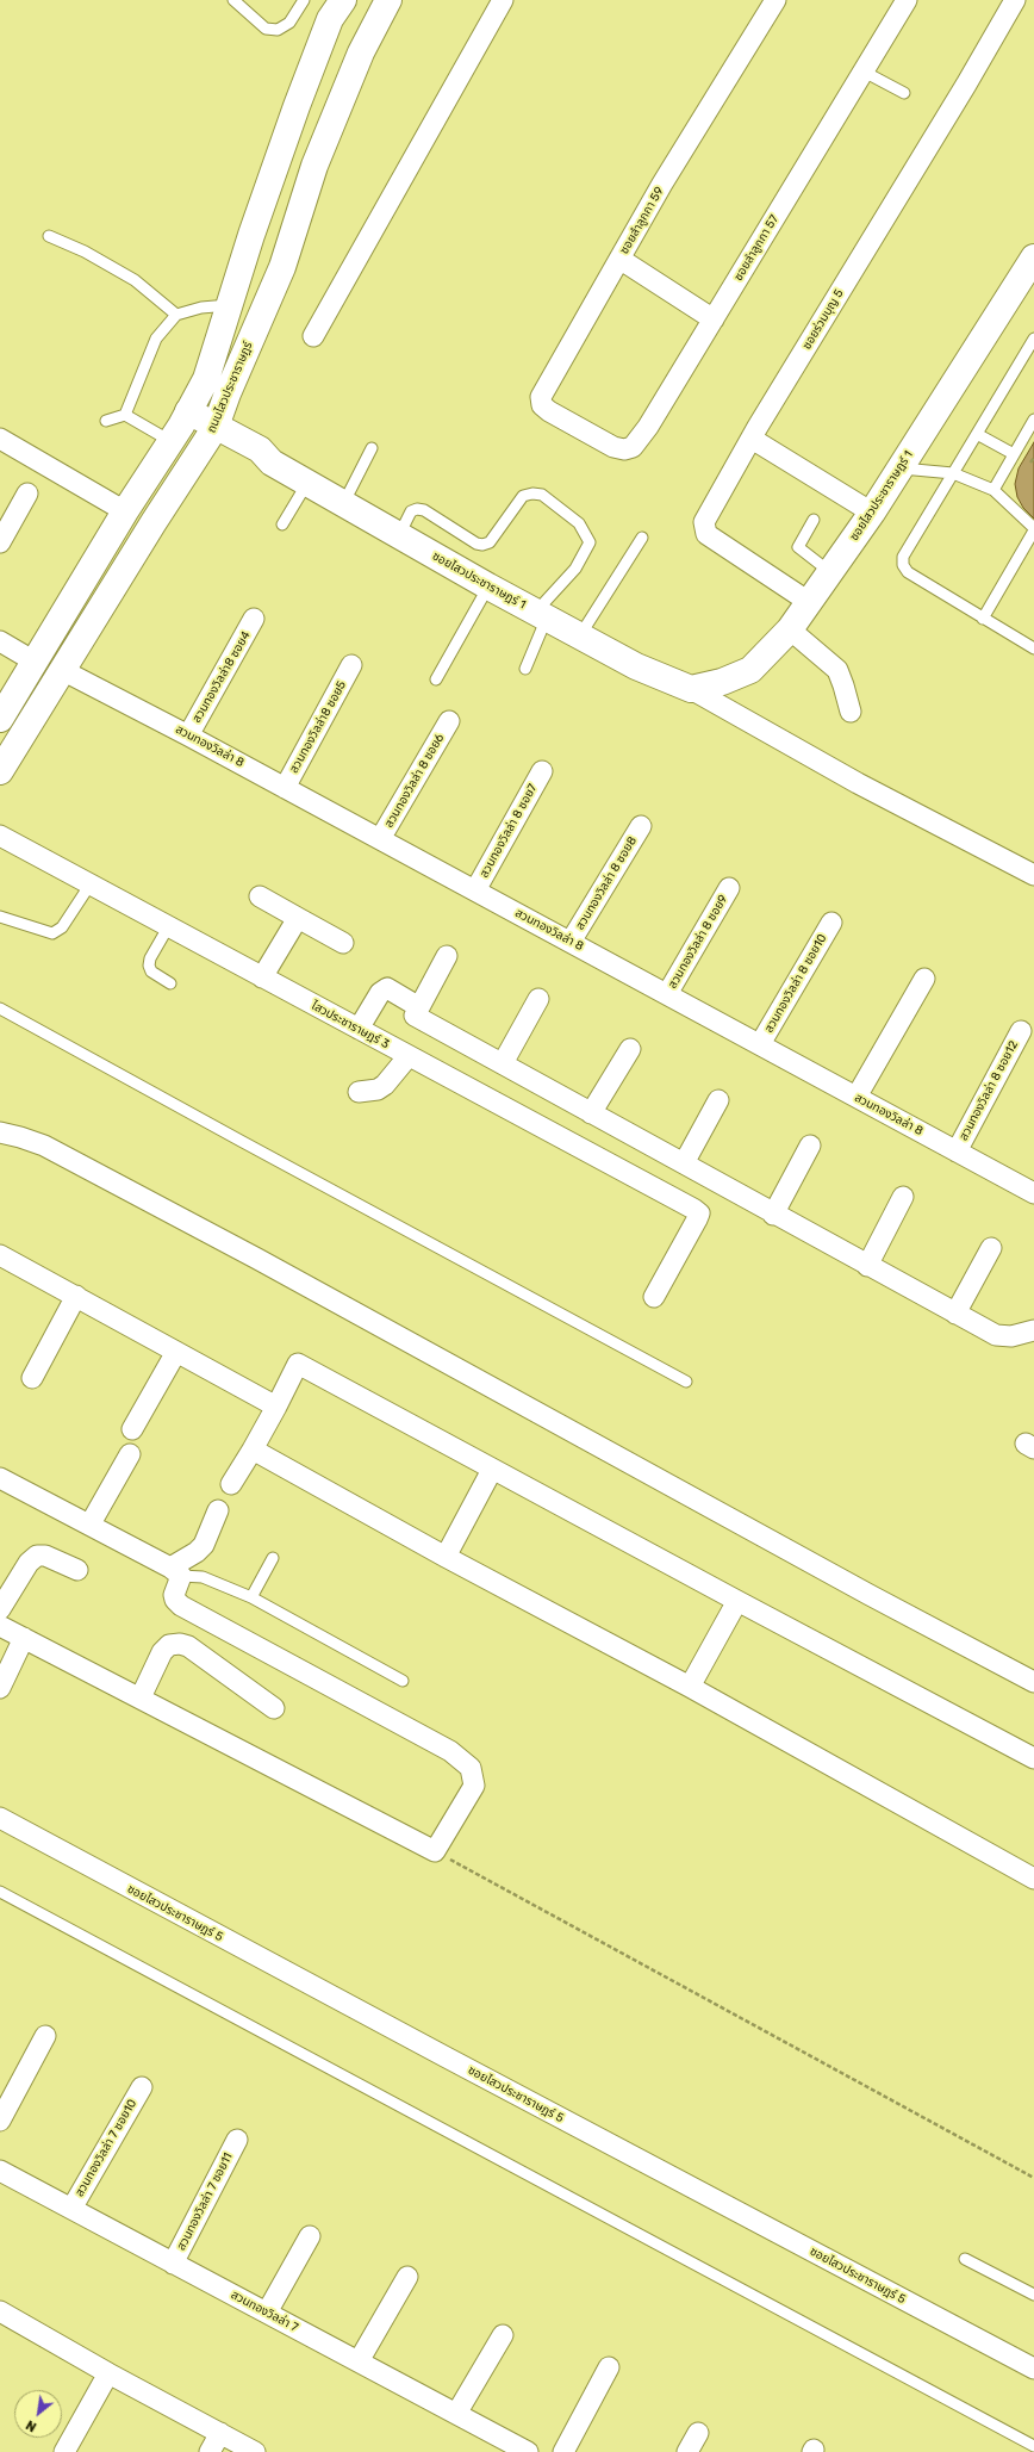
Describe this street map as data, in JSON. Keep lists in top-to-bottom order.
{
  "streets": {
    "main road": ["ถนนไสวประชาราษฎร์", "ซอยไสวประชาราษฎร์ 1"],
    "street": [
      "ซอยลำลูกกา 59",
      "ซอยลำลูกกา 57",
      "ซอยร่วมบุญ 5",
      "สวนทองวิลล่า8 ซอย4",
      "สวนทองวิลล่า8 ซอย5",
      "สวนทองวิลล่า 8",
      "สวนทองวิลล่า 8 ซอย6",
      "สวนทองวิลล่า 8 ซอย7",
      "สวนทองวิลล่า 8 ซอย8",
      "สวนทองวิลล่า 8 ซอย9",
      "สวนทองวิลล่า 8 ซอย10",
      "ไสวประชาราษฎร์ 3",
      "สวนทองวิลล่า 8 ซอย12",
      "ซอยไสวประชาราษฎร์ 5",
      "สวนทองวิลล่า 7 ซอย10",
      "สวนทองวิลล่า 7 ซอย11",
      "สวนทองวิลล่า 7"
    ]
  },
  "crossings": [
    ["ซอยลำลูกกา 59", "ซอยลำลูกกา 57"],
    ["ซอยร่วมบุญ 5", "ซอยไสวประชาราษฎร์ 1"],
    ["ถนนไสวประชาราษฎร์", "ซอยไสวประชาราษฎร์ 1"],
    ["ถนนไสวประชาราษฎร์", "สวนทองวิลล่า 8"],
    ["สวนทองวิลล่า8 ซอย4", "สวนทองวิลล่า 8"],
    ["สวนทองวิลล่า8 ซอย5", "สวนทองวิลล่า 8"],
    ["สวนทองวิลล่า 8", "สวนทองวิลล่า 8 ซอย6"],
    ["สวนทองวิลล่า 8", "สวนทองวิลล่า 8 ซอย7"],
    ["สวนทองวิลล่า 8", "สวนทองวิลล่า 8 ซอย8"],
    ["สวนทองวิลล่า 8", "สวนทองวิลล่า 8 ซอย9"],
    ["สวนทองวิลล่า 8", "สวนทองวิลล่า 8 ซอย10"],
    ["สวนทองวิลล่า 8", "สวนทองวิลล่า 8 ซอย12"],
    ["สวนทองวิลล่า 7 ซอย10", "สวนทองวิลล่า 7"],
    ["สวนทองวิลล่า 7 ซอย11", "สวนทองวิลล่า 7"]
  ],
  "north": "bottom left"
}
